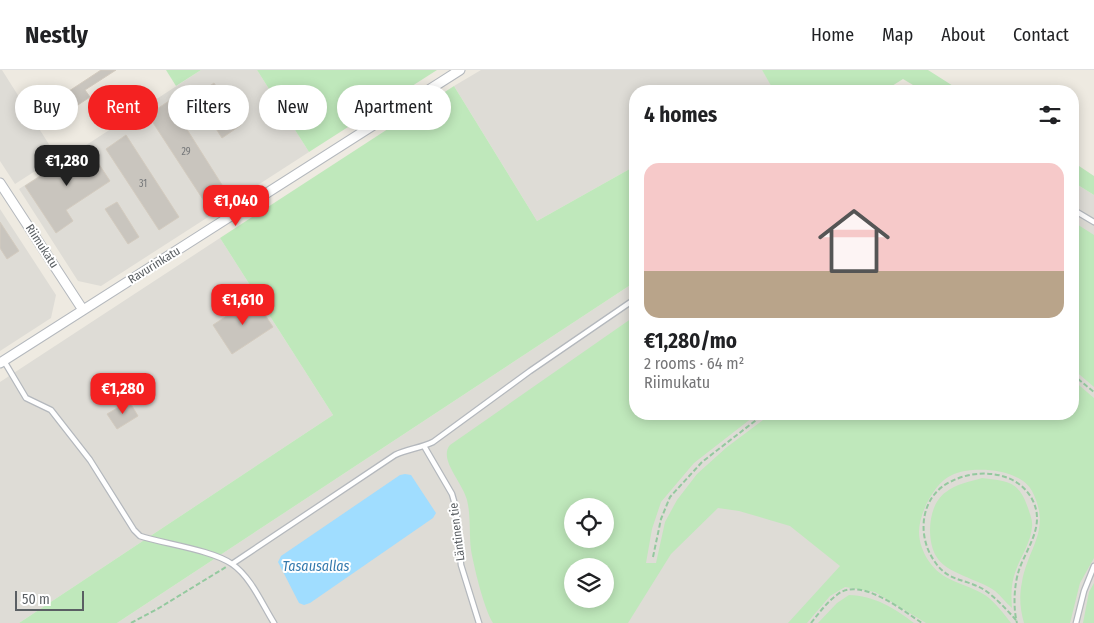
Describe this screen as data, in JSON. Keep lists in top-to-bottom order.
{
  "streets": {
    "street": ["Riimukatu", "Ravurinkatu"],
    "lane": ["Läntinen tie"]
  },
  "crossings": [
    ["Riimukatu", "Ravurinkatu"]
  ],
  "water": ["Tasausallas"],
  "house_numbers": ["29", "31"],
  "scale_bar": "50 m",
  "page": {
    "header": "Nestly",
    "nav": [
      "Home",
      "Map",
      "About",
      "Contact"
    ],
    "chip": [
      "Buy",
      "Rent",
      "Filters",
      "New",
      "Apartment"
    ],
    "heading": "4 homes",
    "price": [
      "€1,280",
      "€1,040",
      "€1,610",
      "€1,280"
    ],
    "list": [
      {
        "name": "€1,280/mo",
        "note": "2 rooms · 64 m² · Riimukatu"
      }
    ],
    "scale": "50 m"
  }
}
